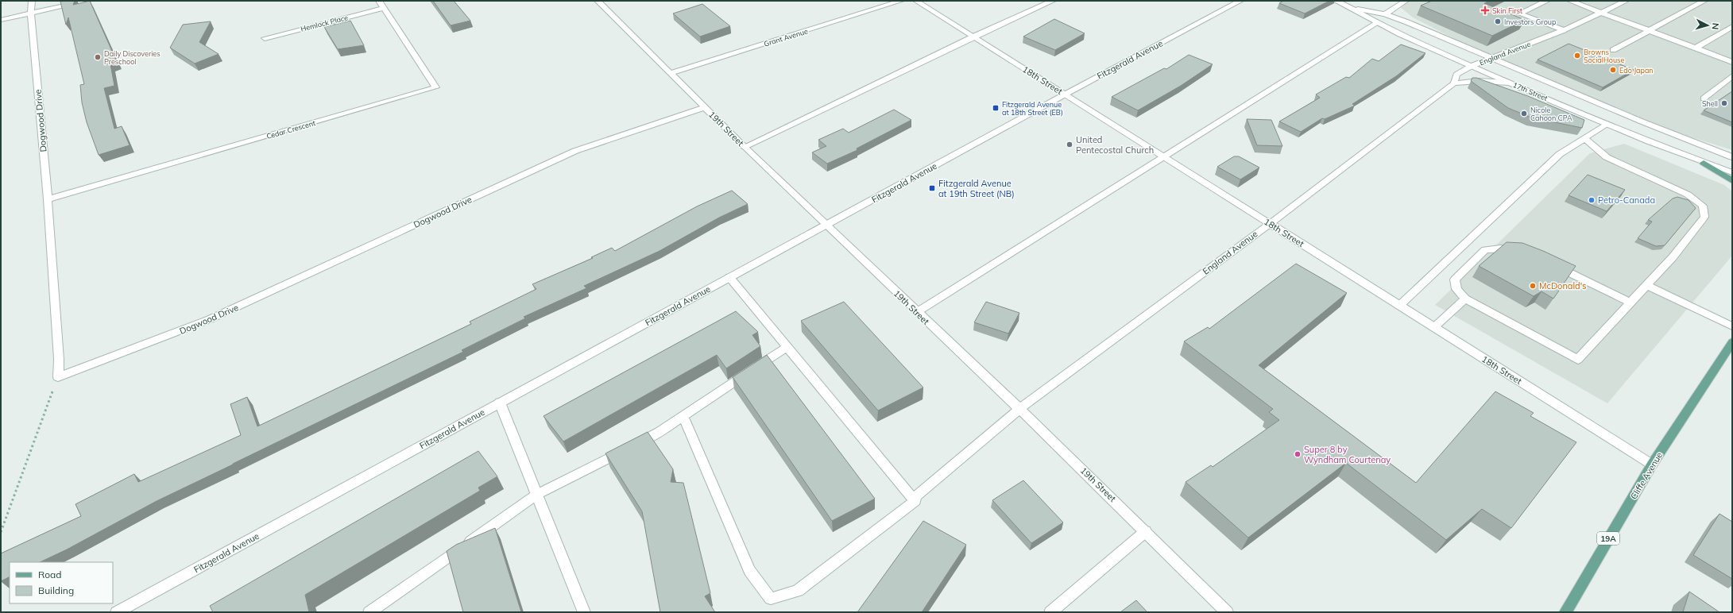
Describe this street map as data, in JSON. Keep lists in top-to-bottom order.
{
  "streets": {
    "main road": ["Cliffe Avenue", "19A"],
    "street": [
      "Hemlock Place",
      "Grant Avenue",
      "England Avenue",
      "Fitzgerald Avenue",
      "18th Street",
      "17th Street",
      "Dogwood Drive",
      "19th Street",
      "Cedar Crescent"
    ]
  },
  "crossings": [
    ["Hemlock Place", "Cedar Crescent"],
    ["Grant Avenue", "19th Street"],
    ["England Avenue", "18th Street"],
    ["England Avenue", "17th Street"],
    ["England Avenue", "19th Street"],
    ["Fitzgerald Avenue", "18th Street"],
    ["Fitzgerald Avenue", "19th Street"],
    ["18th Street", "Cliffe Avenue"],
    ["Dogwood Drive", "19th Street"],
    ["Dogwood Drive", "Cedar Crescent"]
  ],
  "places": {
    "health": ["Skin First"],
    "other": [
      "Investors Group",
      "Browns SocialHouse",
      "Daily Discoveries Preschool",
      "Edo Japan",
      "Shell",
      "Nicole Cahoon CPA",
      "United Pentecostal Church",
      "Petro-Canada",
      "McDonald's",
      "Super 8 by Wyndham Courtenay"
    ],
    "transit": ["Fitzgerald Avenue at 18th Street (EB)", "Fitzgerald Avenue at 19th Street (NB)"]
  },
  "legend": ["Road", "Building"],
  "north": "right"
}
